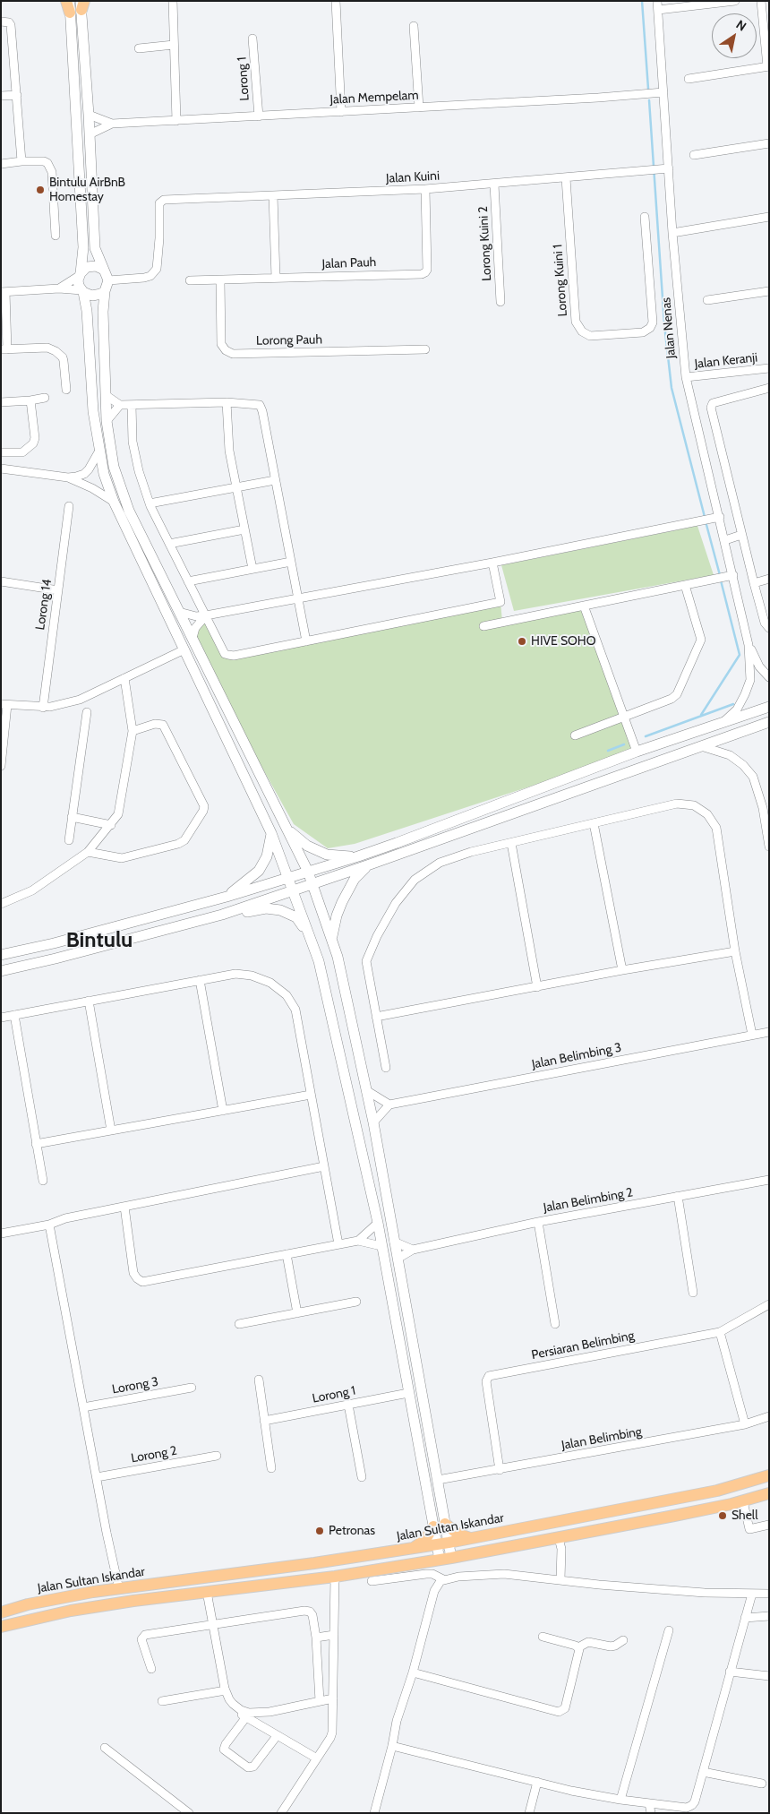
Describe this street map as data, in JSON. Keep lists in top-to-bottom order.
{
  "streets": {
    "main road": ["Jalan Sultan Iskandar"],
    "street": [
      "Lorong 1",
      "Jalan Mempelam",
      "Jalan Kuini",
      "Lorong Kuini 2",
      "Jalan Pauh",
      "Lorong Kuini 1",
      "Jalan Nenas",
      "Lorong Pauh",
      "Jalan Keranji",
      "Lorong 14",
      "Jalan Belimbing 3",
      "Jalan Belimbing 2",
      "Persiaran Belimbing",
      "Lorong 3",
      "Jalan Belimbing",
      "Lorong 2"
    ]
  },
  "crossings": [
    ["Lorong 1", "Jalan Mempelam"],
    ["Jalan Mempelam", "Jalan Nenas"],
    ["Jalan Kuini", "Lorong Kuini 2"],
    ["Jalan Kuini", "Jalan Pauh"],
    ["Jalan Kuini", "Lorong Kuini 1"],
    ["Jalan Kuini", "Jalan Nenas"],
    ["Jalan Pauh", "Lorong Pauh"],
    ["Jalan Nenas", "Jalan Keranji"],
    ["Persiaran Belimbing", "Jalan Belimbing"]
  ],
  "districts": ["Bintulu"],
  "places": [
    "Bintulu AirBnB Homestay",
    "HIVE SOHO",
    "Shell",
    "Petronas"
  ],
  "north": "top right"
}
